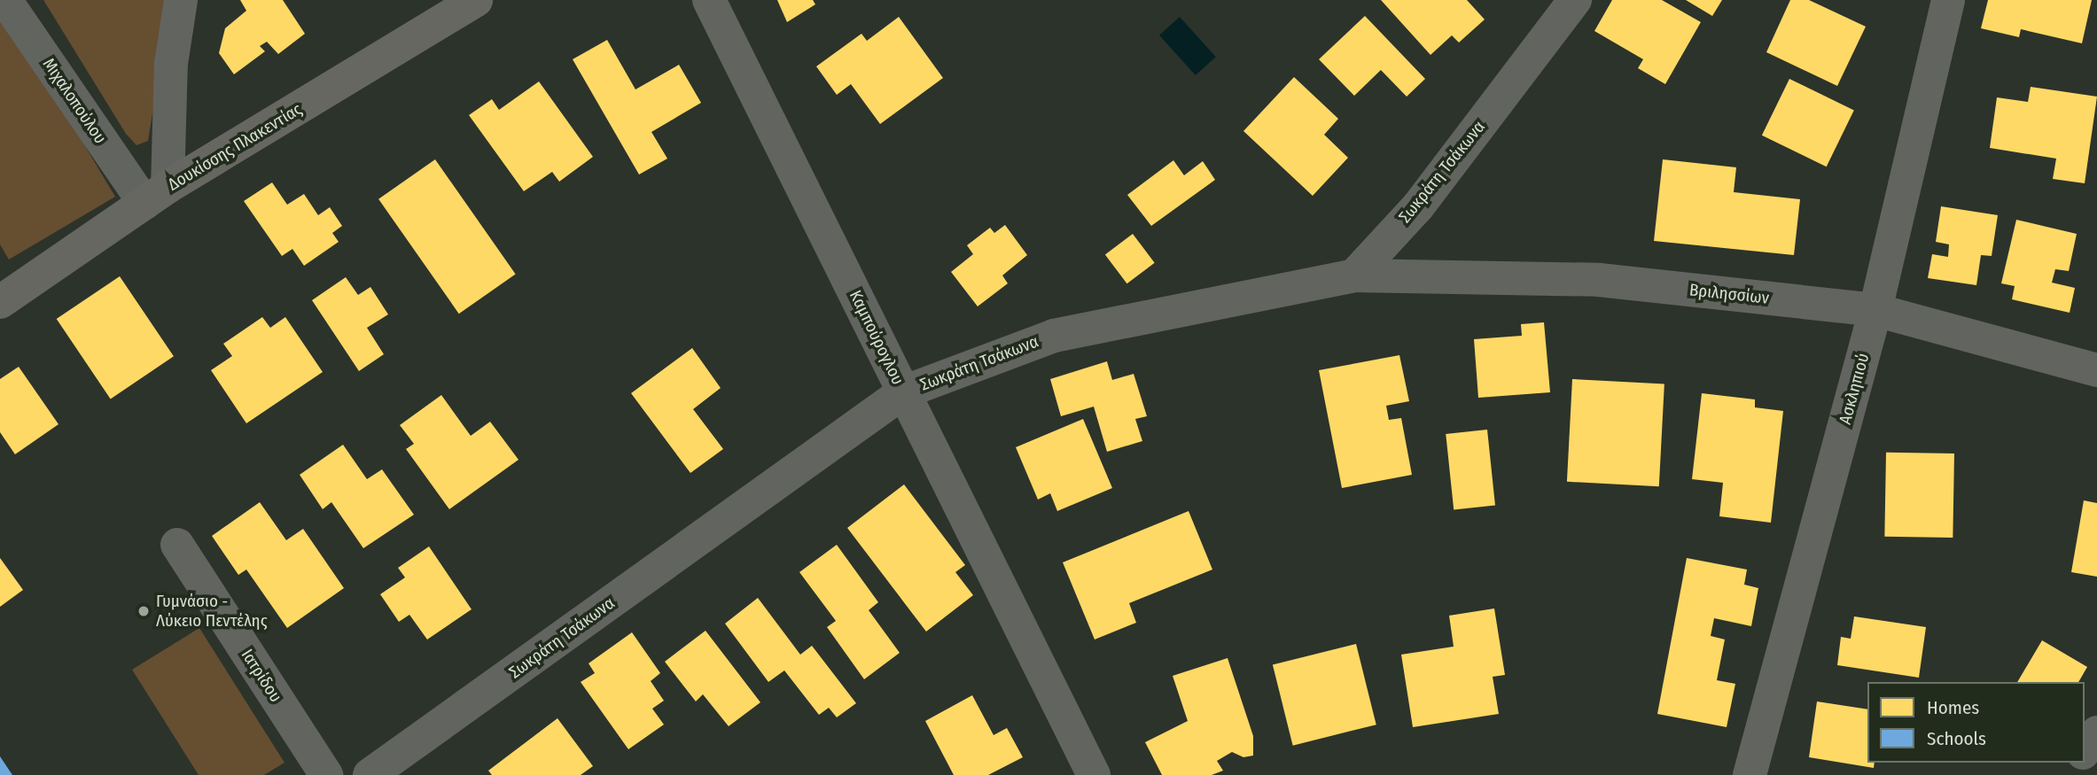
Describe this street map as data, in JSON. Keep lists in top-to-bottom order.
{
  "streets": {
    "main road": ["Δουκίσσης Πλακεντίας"],
    "street": [
      "Μιχαλοπούλου",
      "Σωκράτη Τσάκωνα",
      "Βριλησσίων",
      "Καμπούρογλου",
      "Ασκληπιού",
      "Ιατρίδου"
    ]
  },
  "crossings": [
    ["Μιχαλοπούλου", "Δουκίσσης Πλακεντίας"],
    ["Σωκράτη Τσάκωνα", "Βριλησσίων"],
    ["Σωκράτη Τσάκωνα", "Καμπούρογλου"],
    ["Βριλησσίων", "Ασκληπιού"]
  ],
  "places": ["Γυμνάσιο - Λύκειο Πεντέλης"],
  "legend": ["Homes", "Schools"]
}
